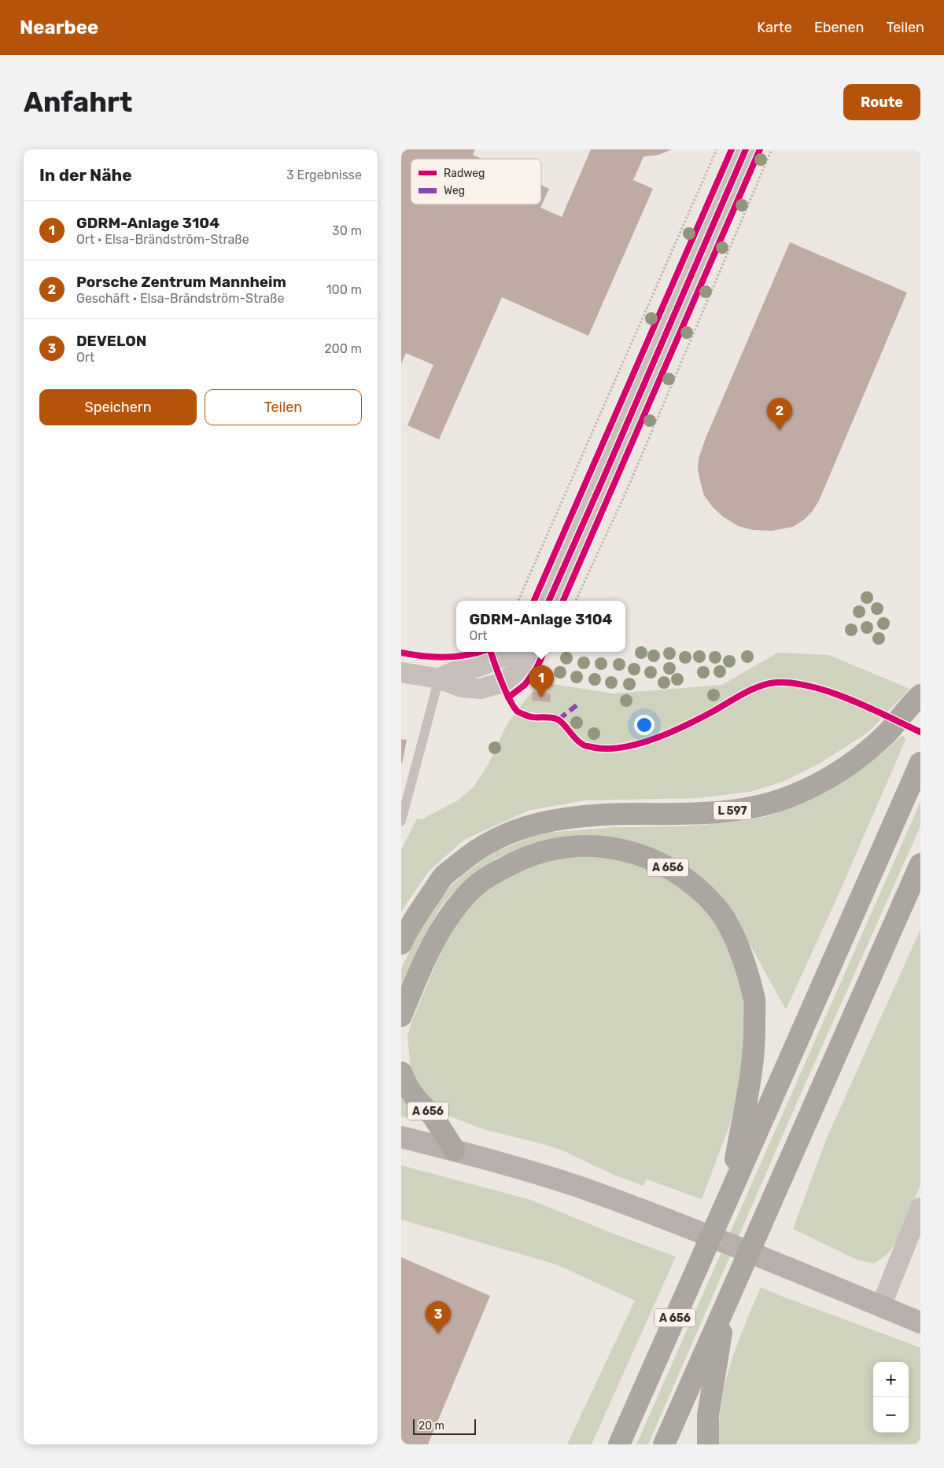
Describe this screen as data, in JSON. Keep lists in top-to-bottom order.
{
  "streets": {
    "highway": ["L 597", "A 656"]
  },
  "legend": ["Radweg", "Weg"],
  "scale_bar": "20 m",
  "page": {
    "header": "Nearbee",
    "nav": ["Karte", "Ebenen", "Teilen"],
    "buttons": [
      "Route",
      ["Speichern", "Teilen"]
    ],
    "title": "Anfahrt",
    "heading": ["In der Nähe", "3 Ergebnisse"],
    "list": [
      {
        "mark": "1",
        "name": "GDRM-Anlage 3104",
        "note": "Ort · Elsa-Brändström-Straße",
        "value": "30 m"
      },
      {
        "mark": "2",
        "name": "Porsche Zentrum Mannheim",
        "note": "Geschäft · Elsa-Brändström-Straße",
        "value": "100 m"
      },
      {
        "mark": "3",
        "name": "DEVELON",
        "note": "Ort",
        "value": "200 m"
      }
    ],
    "pins": ["2", "1", "3"],
    "popup": ["GDRM-Anlage 3104", "Ort"],
    "map_buttons": ["+", "−"],
    "scale": "20 m"
  }
}
